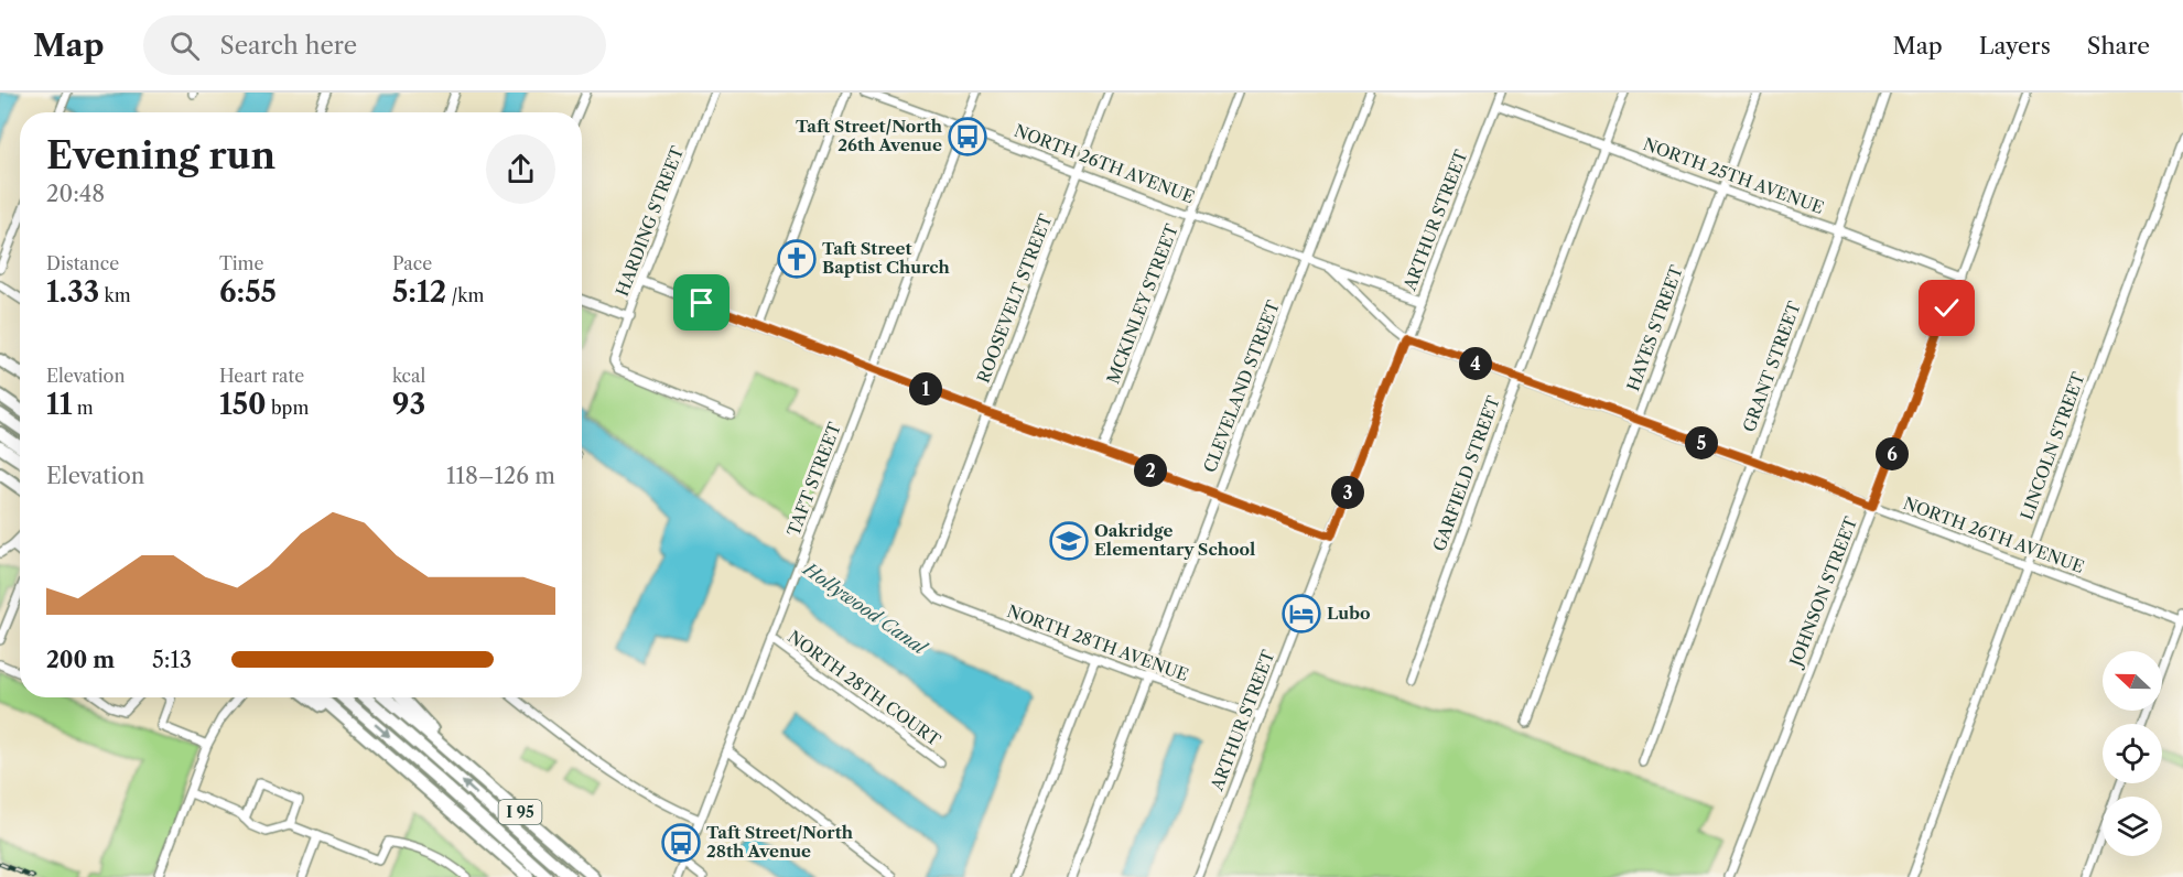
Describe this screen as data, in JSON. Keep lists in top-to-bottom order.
{
  "streets": {
    "highway": ["I 95"],
    "street": [
      "NORTH 26TH AVENUE",
      "NORTH 25TH AVENUE",
      "ARTHUR STREET",
      "HARDING STREET",
      "ROOSEVELT STREET",
      "MCKINLEY STREET",
      "HAYES STREET",
      "GRANT STREET",
      "CLEVELAND STREET",
      "LINCOLN STREET",
      "GARFIELD STREET",
      "TAFT STREET",
      "JOHNSON STREET",
      "NORTH 28TH AVENUE",
      "NORTH 28TH COURT"
    ]
  },
  "crossings": [
    ["NORTH 26TH AVENUE", "ARTHUR STREET"],
    ["NORTH 26TH AVENUE", "ROOSEVELT STREET"],
    ["NORTH 26TH AVENUE", "MCKINLEY STREET"],
    ["NORTH 26TH AVENUE", "HAYES STREET"],
    ["NORTH 26TH AVENUE", "GRANT STREET"],
    ["NORTH 26TH AVENUE", "CLEVELAND STREET"],
    ["NORTH 26TH AVENUE", "LINCOLN STREET"],
    ["NORTH 26TH AVENUE", "GARFIELD STREET"],
    ["NORTH 26TH AVENUE", "TAFT STREET"],
    ["NORTH 26TH AVENUE", "JOHNSON STREET"],
    ["NORTH 25TH AVENUE", "ARTHUR STREET"],
    ["NORTH 25TH AVENUE", "HAYES STREET"],
    ["NORTH 25TH AVENUE", "GRANT STREET"],
    ["NORTH 25TH AVENUE", "GARFIELD STREET"],
    ["NORTH 25TH AVENUE", "JOHNSON STREET"],
    ["ARTHUR STREET", "NORTH 28TH AVENUE"],
    ["ROOSEVELT STREET", "NORTH 28TH AVENUE"],
    ["CLEVELAND STREET", "NORTH 28TH AVENUE"],
    ["TAFT STREET", "NORTH 28TH COURT"]
  ],
  "water": ["Hollywood Canal"],
  "places": {
    "bus stop": ["Taft Street/North 26th Avenue", "Taft Street/North 28th Avenue"],
    "church": ["Taft Street Baptist Church"],
    "school or university": ["Oakridge Elementary School"],
    "hotel": ["Lubo"]
  },
  "north": "left",
  "page": {
    "header": "Map",
    "search": "Search here",
    "nav": ["Map", "Layers", "Share"],
    "heading": ["Evening run", "20:48"],
    "stats": [
      ["Distance", "1.33 km"],
      ["Time", "6:55"],
      ["Pace", "5:12 /km"],
      ["Elevation", "11 m"],
      ["Heart rate", "150 bpm"],
      ["kcal", "93"]
    ],
    "pins": [
      "4",
      "1",
      "5",
      "6",
      "2",
      "3"
    ],
    "chart": ["Elevation", "118–126 m"],
    "list": [
      {
        "name": "200 m",
        "note": "5:13"
      }
    ]
  }
}
